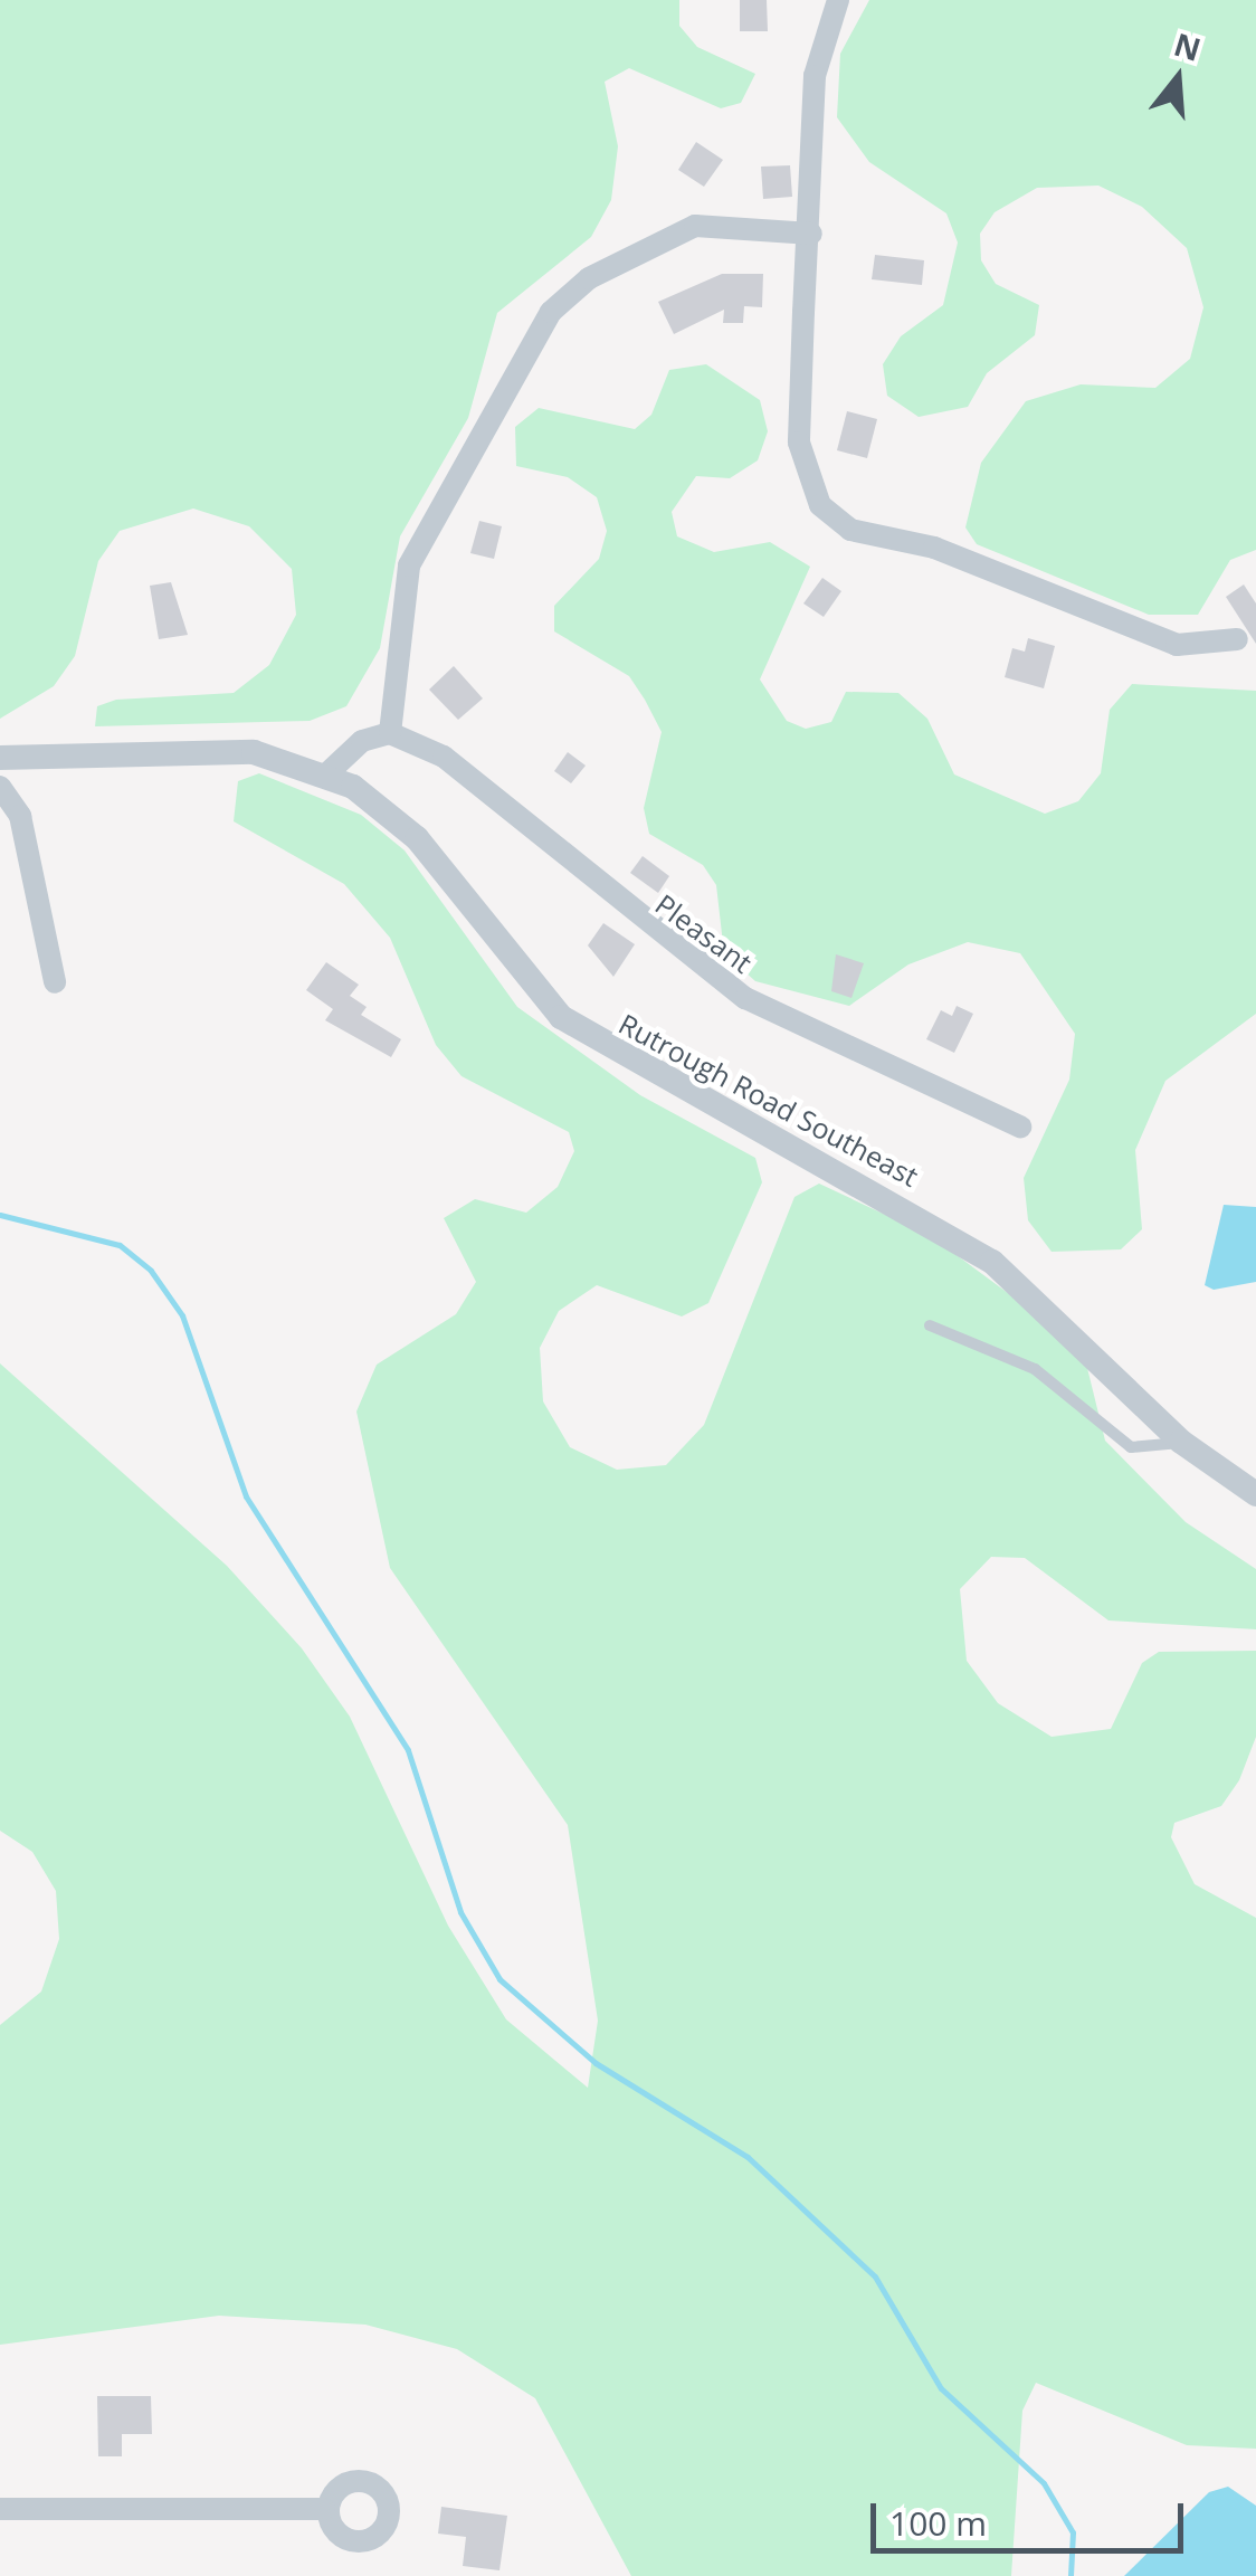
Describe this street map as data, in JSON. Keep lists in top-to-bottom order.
{
  "streets": {
    "street": ["Pleasant", "Rutrough Road Southeast"]
  },
  "scale_bar": "100 m",
  "north": "top"
}
